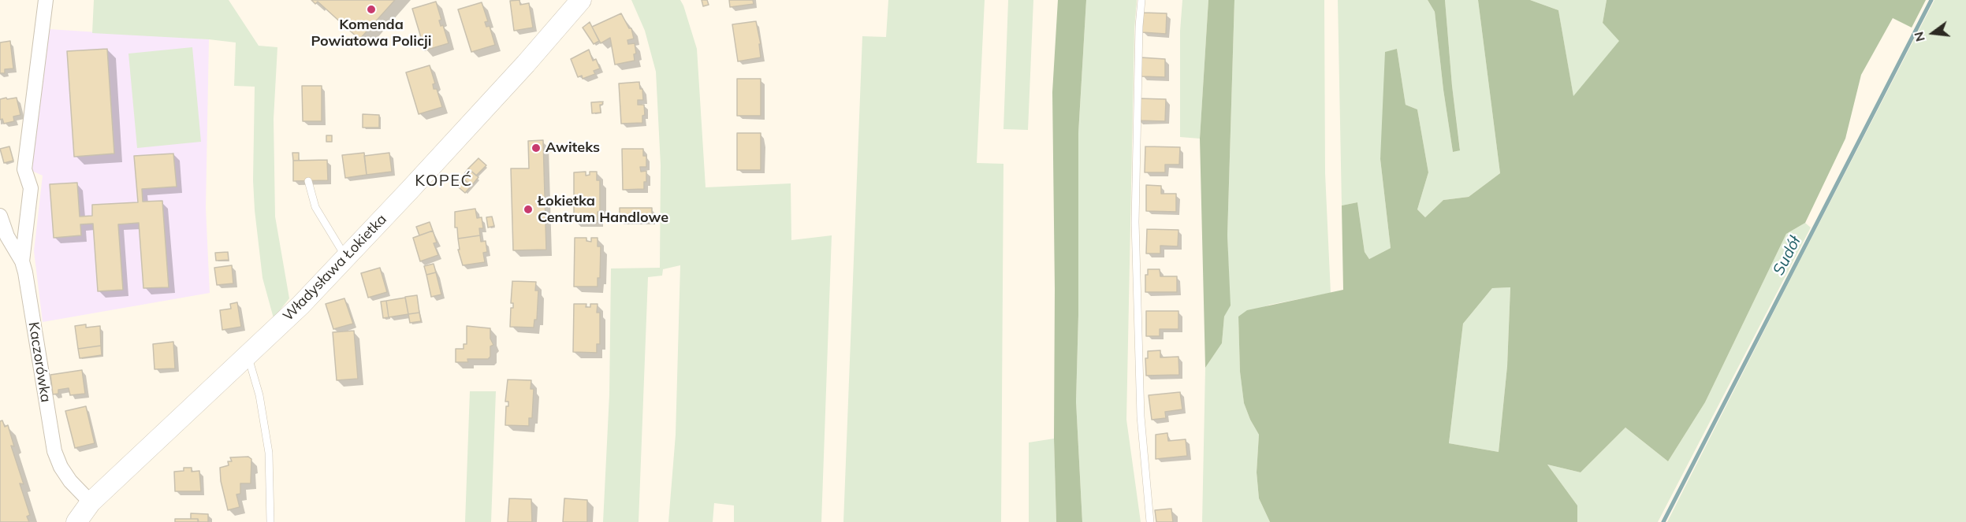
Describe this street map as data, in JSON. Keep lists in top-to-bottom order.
{
  "streets": {
    "street": ["Władysława Łokietka", "Kaczorówka"]
  },
  "crossings": [
    ["Władysława Łokietka", "Kaczorówka"]
  ],
  "districts": ["KOPEĆ"],
  "water": ["Sudół"],
  "places": ["Komenda Powiatowa Policji", "Awiteks", "Łokietka Centrum Handlowe"],
  "north": "left"
}
